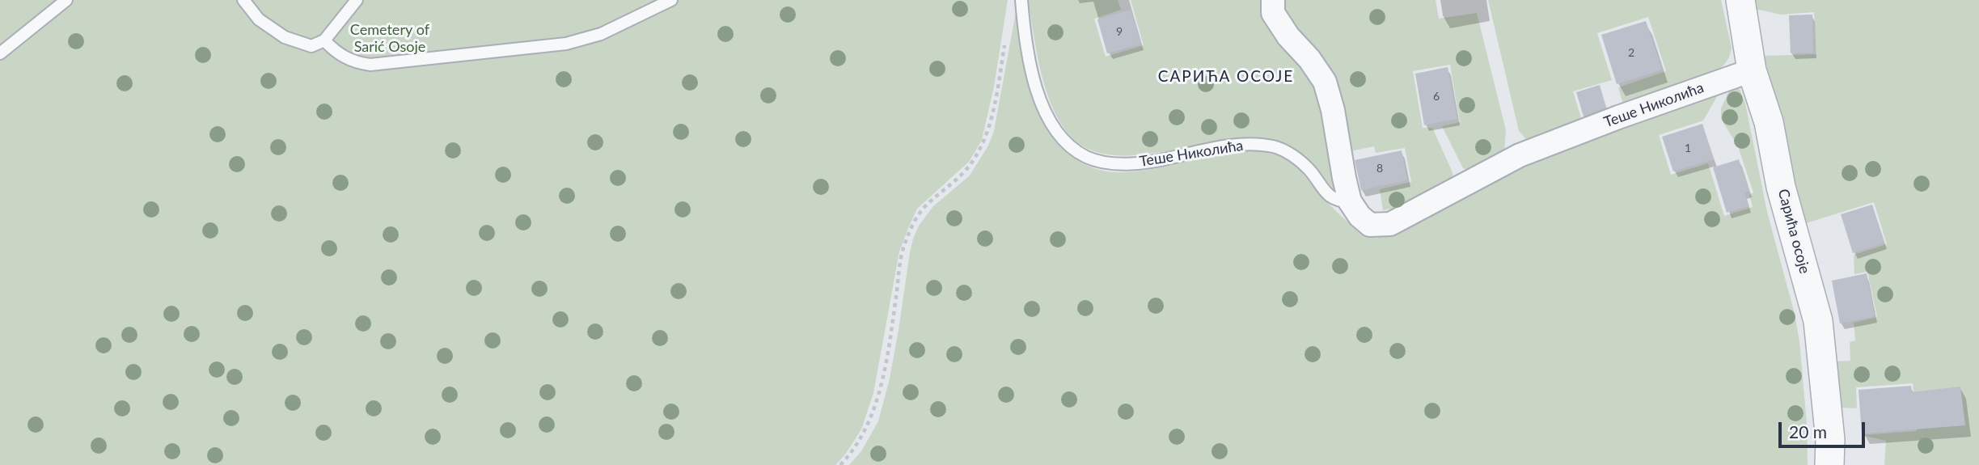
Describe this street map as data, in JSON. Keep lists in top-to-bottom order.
{
  "streets": {
    "street": ["Теше Николића", "Сарића осоје"]
  },
  "crossings": [
    ["Теше Николића", "Сарића осоје"]
  ],
  "districts": ["САРИЋА ОСОЈЕ"],
  "parks": ["Cemetery of Sarić Osoje"],
  "house_numbers": [
    "9",
    "2",
    "6",
    "1",
    "8"
  ],
  "scale_bar": "20 m"
}
